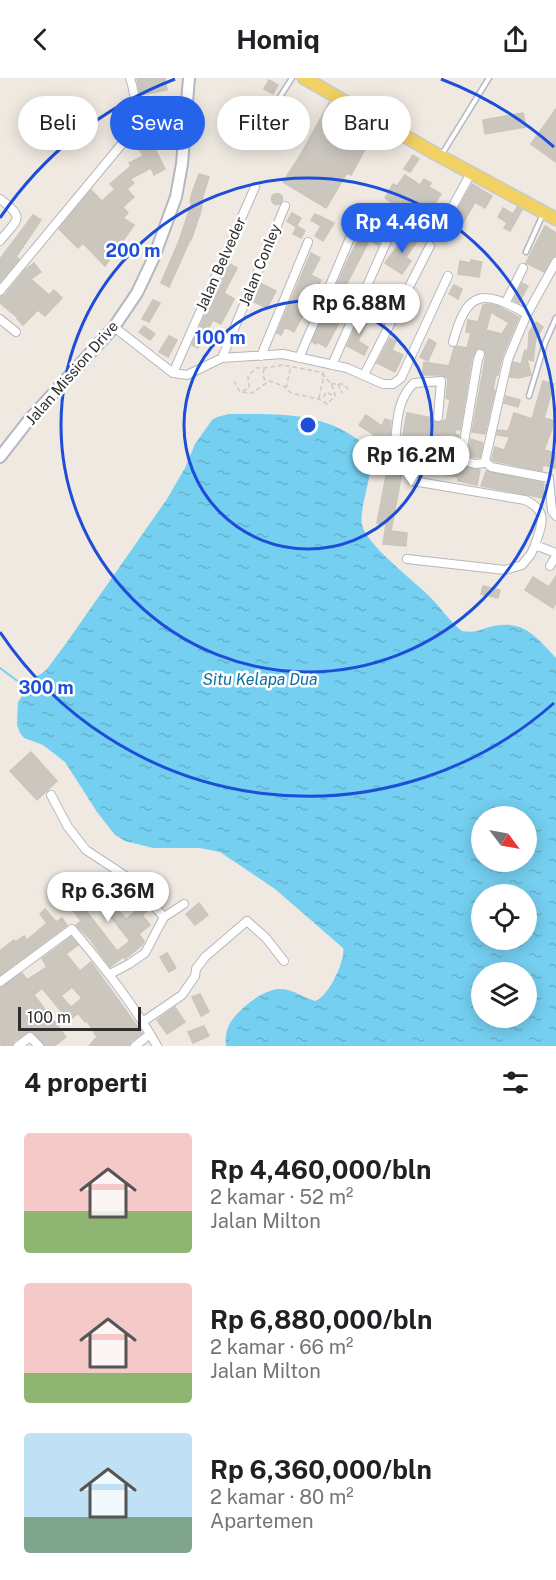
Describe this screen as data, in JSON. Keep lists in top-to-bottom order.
{
  "streets": {
    "street": ["Jalan Belveder", "Jalan Conley", "Jalan Mission Drive"]
  },
  "water": ["Situ Kelapa Dua"],
  "scale_bar": "100 m",
  "north": "bottom right",
  "page": {
    "header": "Homiq",
    "chip": [
      "Beli",
      "Sewa",
      "Filter",
      "Baru"
    ],
    "price": [
      "Rp 4.46M",
      "Rp 6.88M",
      "Rp 16.2M",
      "Rp 6.36M"
    ],
    "scale": "100 m",
    "heading": "4 properti",
    "list": [
      {
        "name": "Rp 4,460,000/bln",
        "note": "2 kamar · 52 m² · Jalan Milton"
      },
      {
        "name": "Rp 6,880,000/bln",
        "note": "2 kamar · 66 m² · Jalan Milton"
      },
      {
        "name": "Rp 6,360,000/bln",
        "note": "2 kamar · 80 m² · Apartemen"
      }
    ]
  },
  "rings": ["200 m", "100 m", "300 m"]
}
